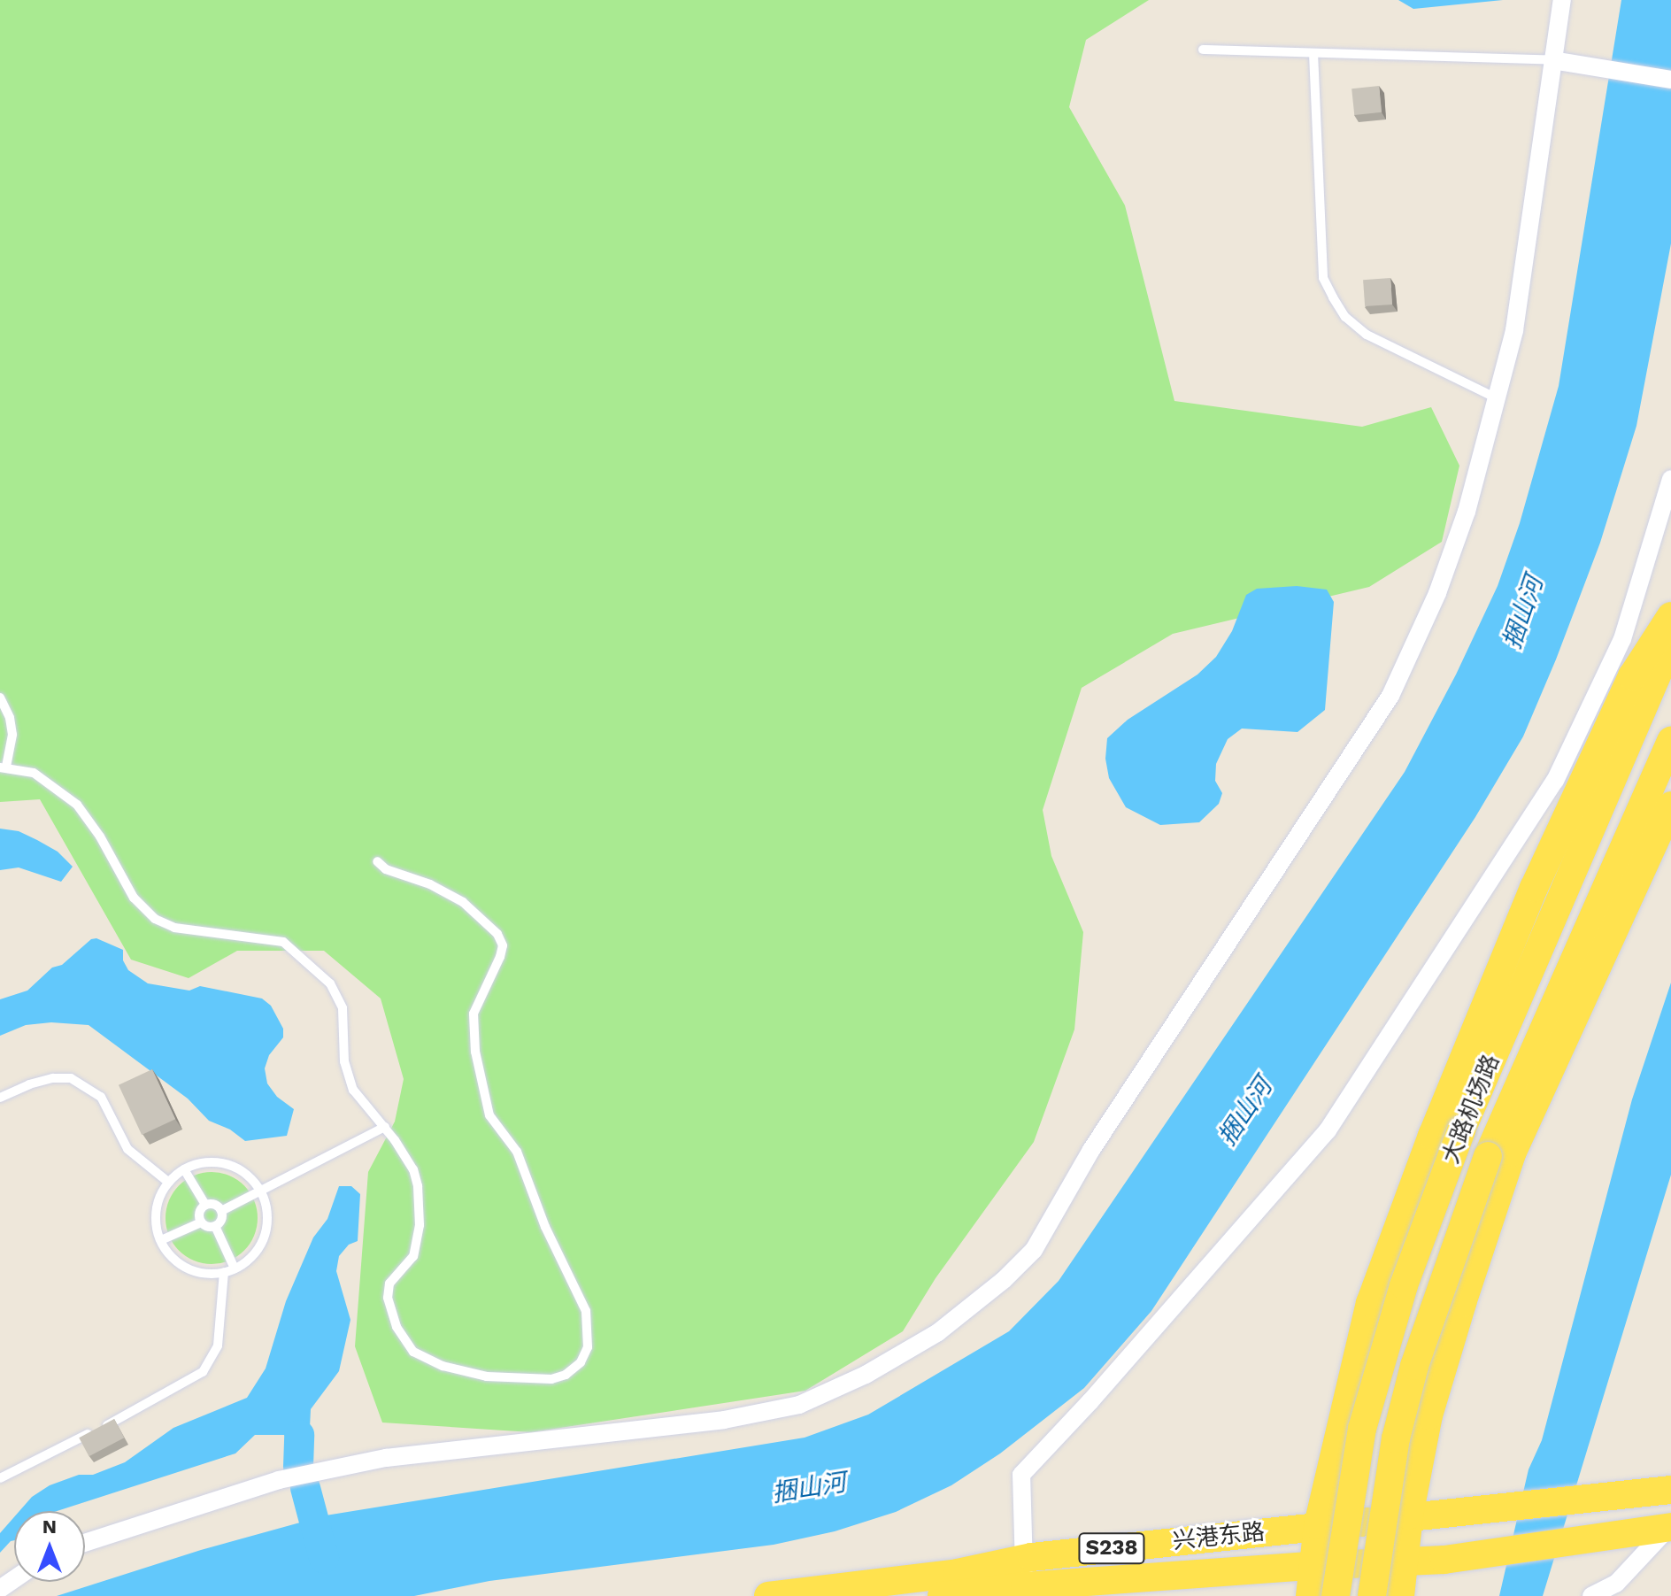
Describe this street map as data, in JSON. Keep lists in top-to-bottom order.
{
  "streets": {
    "main road": ["大路机场路", "兴港东路", "S238"]
  },
  "water": ["捆山河"],
  "north": "top"
}
